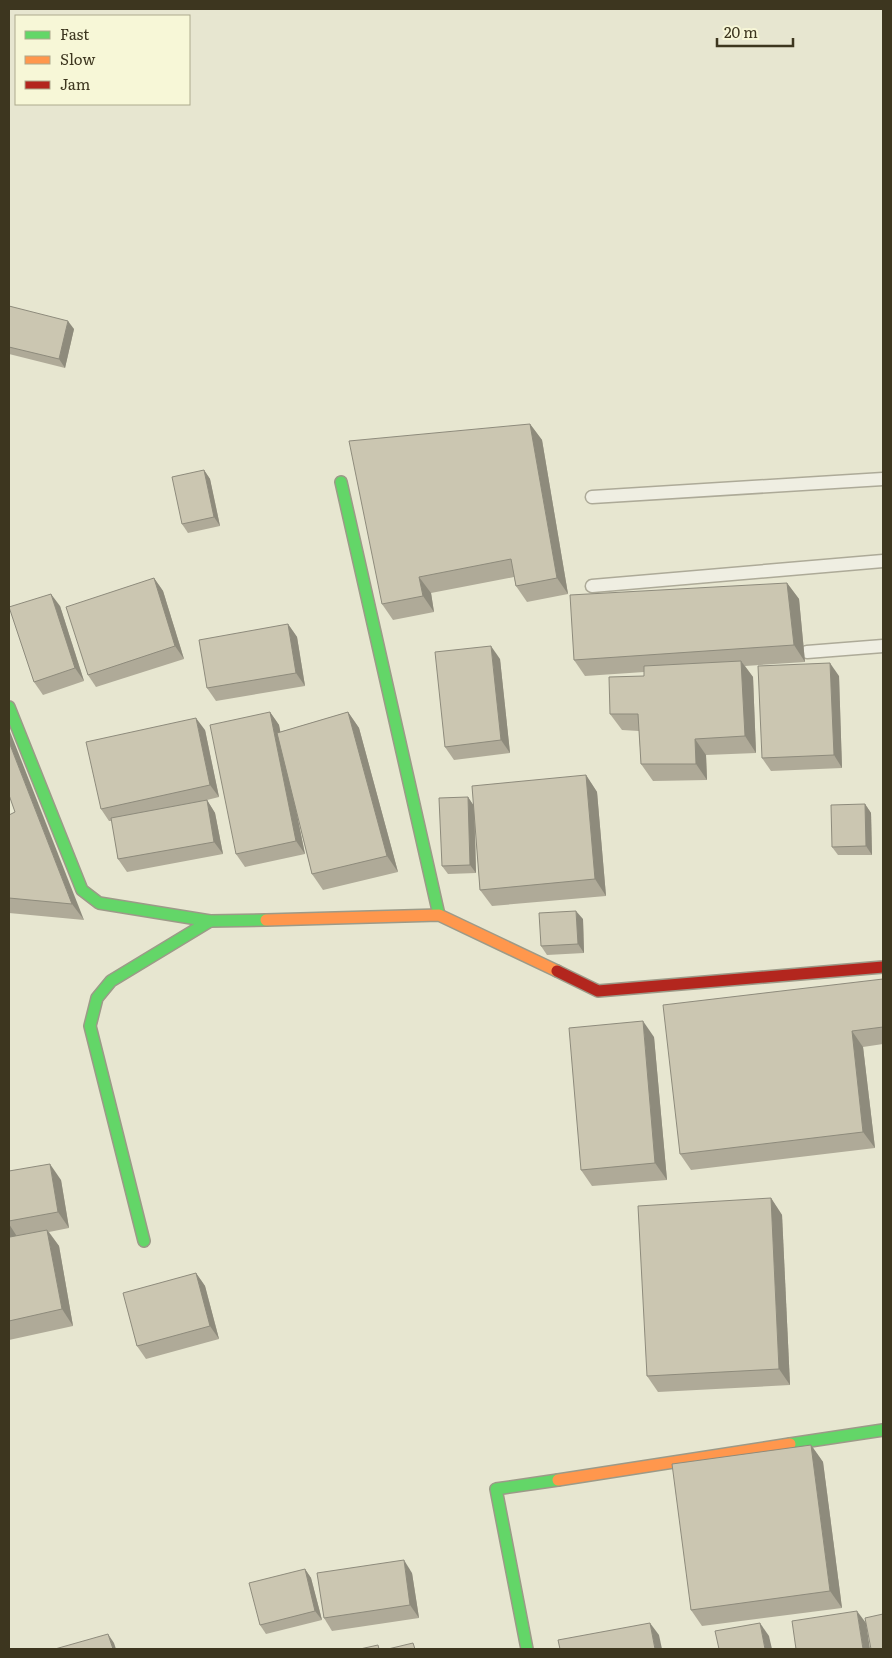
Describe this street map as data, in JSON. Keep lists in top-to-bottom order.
{
  "legend": ["Fast", "Slow", "Jam"],
  "scale_bar": "20 m"
}
